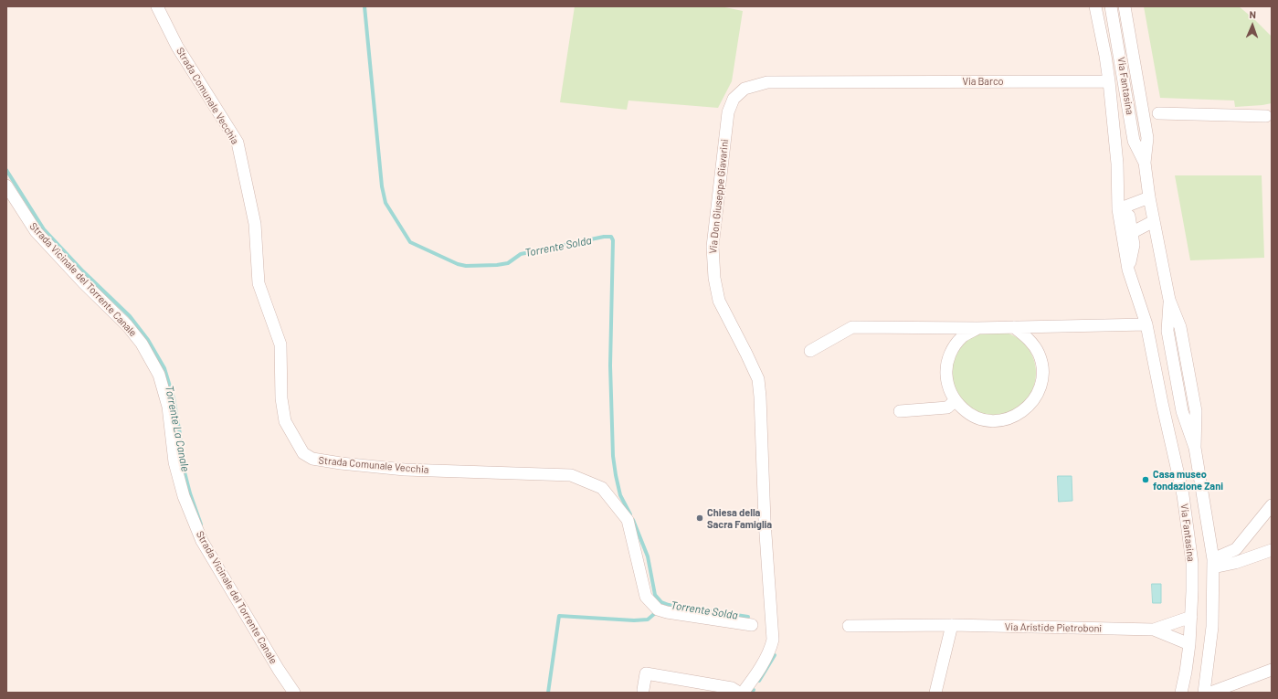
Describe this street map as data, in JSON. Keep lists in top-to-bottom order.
{
  "streets": {
    "street": [
      "Via Barco",
      "Via Fantasina",
      "Strada Comunale Vecchia",
      "Via Don Giuseppe Giavarini",
      "Strada Vicinale del Torrente Canale",
      "Via Aristide Pietroboni"
    ]
  },
  "crossings": [
    ["Via Barco", "Via Don Giuseppe Giavarini"],
    ["Via Fantasina", "Via Aristide Pietroboni"]
  ],
  "water": ["Torrente Solda", "Torrente La Canale"],
  "places": ["Casa museo fondazione Zani", "Chiesa della Sacra Famiglia"],
  "north": "top"
}
